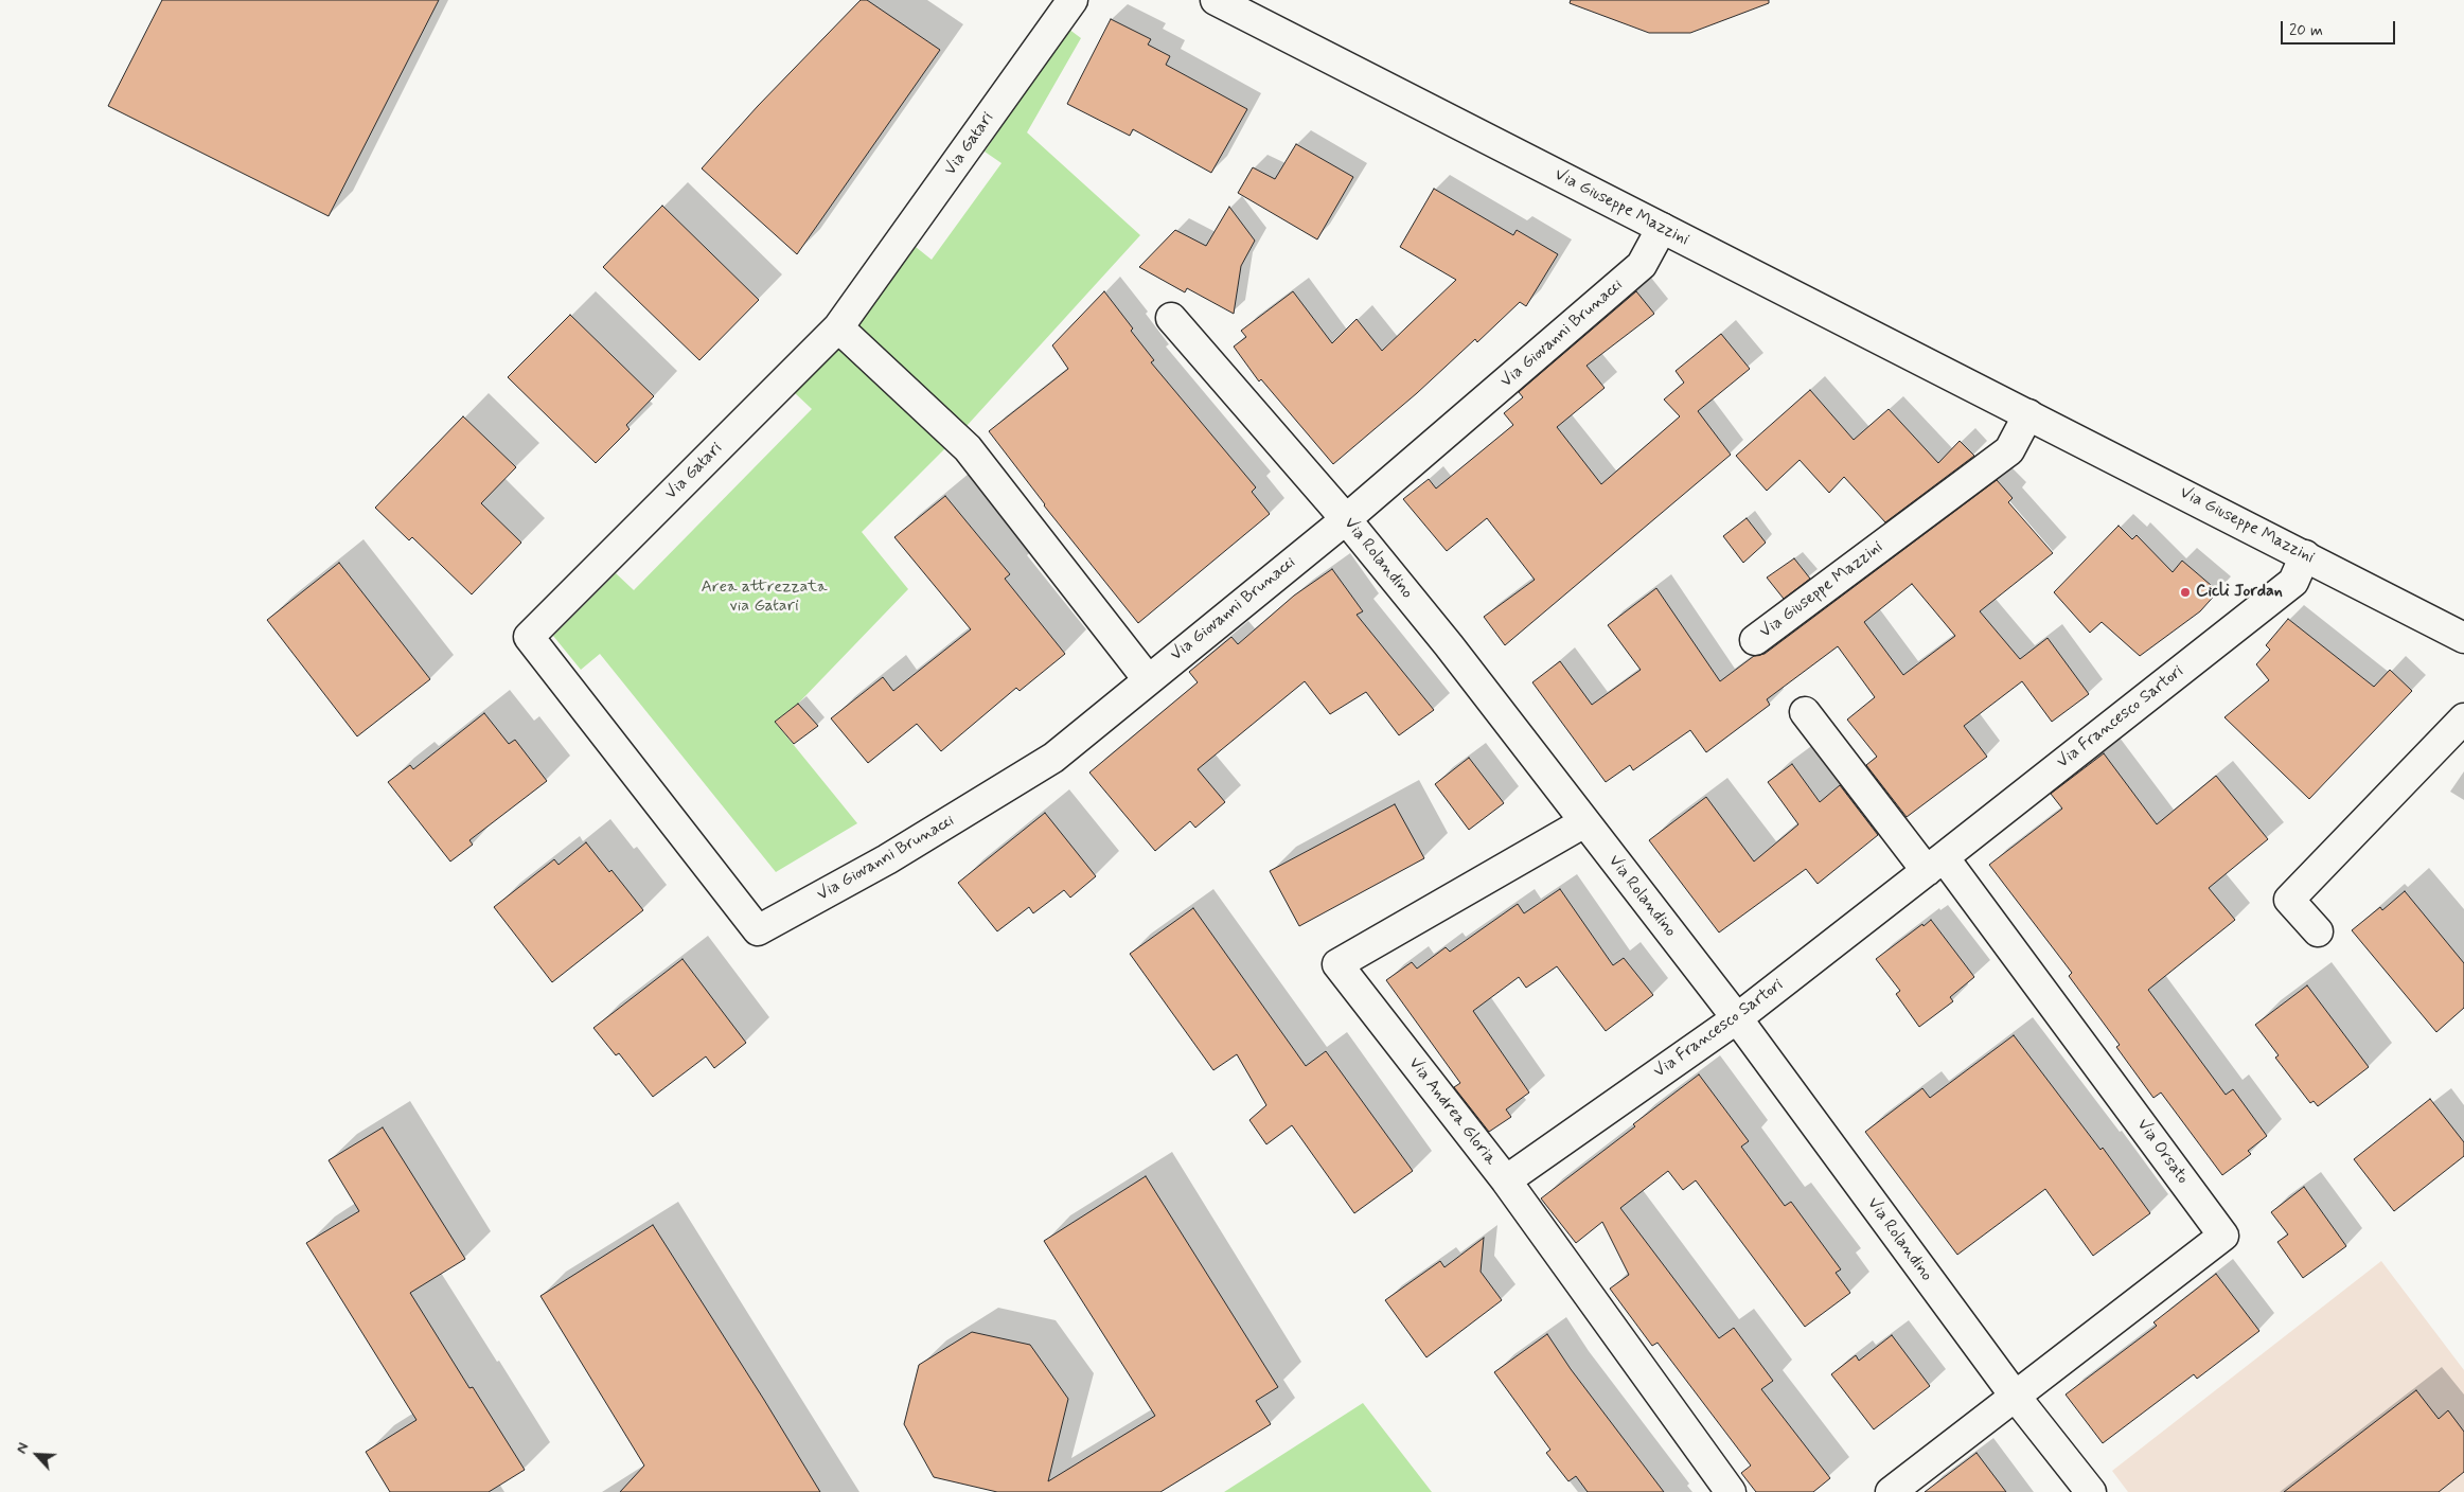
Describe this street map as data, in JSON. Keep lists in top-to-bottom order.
{
  "streets": {
    "street": [
      "Via Gatari",
      "Via Giuseppe Mazzini",
      "Via Giovanni Brunacci",
      "Via Rolandino",
      "Via Francesco Sartori",
      "Via Andrea Gloria",
      "Via Orsato"
    ]
  },
  "crossings": [
    ["Via Gatari", "Via Giovanni Brunacci"],
    ["Via Giuseppe Mazzini", "Via Giovanni Brunacci"],
    ["Via Giuseppe Mazzini", "Via Francesco Sartori"],
    ["Via Giovanni Brunacci", "Via Rolandino"],
    ["Via Rolandino", "Via Francesco Sartori"],
    ["Via Rolandino", "Via Andrea Gloria"],
    ["Via Rolandino", "Via Orsato"],
    ["Via Francesco Sartori", "Via Andrea Gloria"],
    ["Via Francesco Sartori", "Via Orsato"]
  ],
  "parks": ["Area attrezzata via Gatari"],
  "places": ["Cicli Jordan"],
  "scale_bar": "20 m",
  "north": "top left"
}
